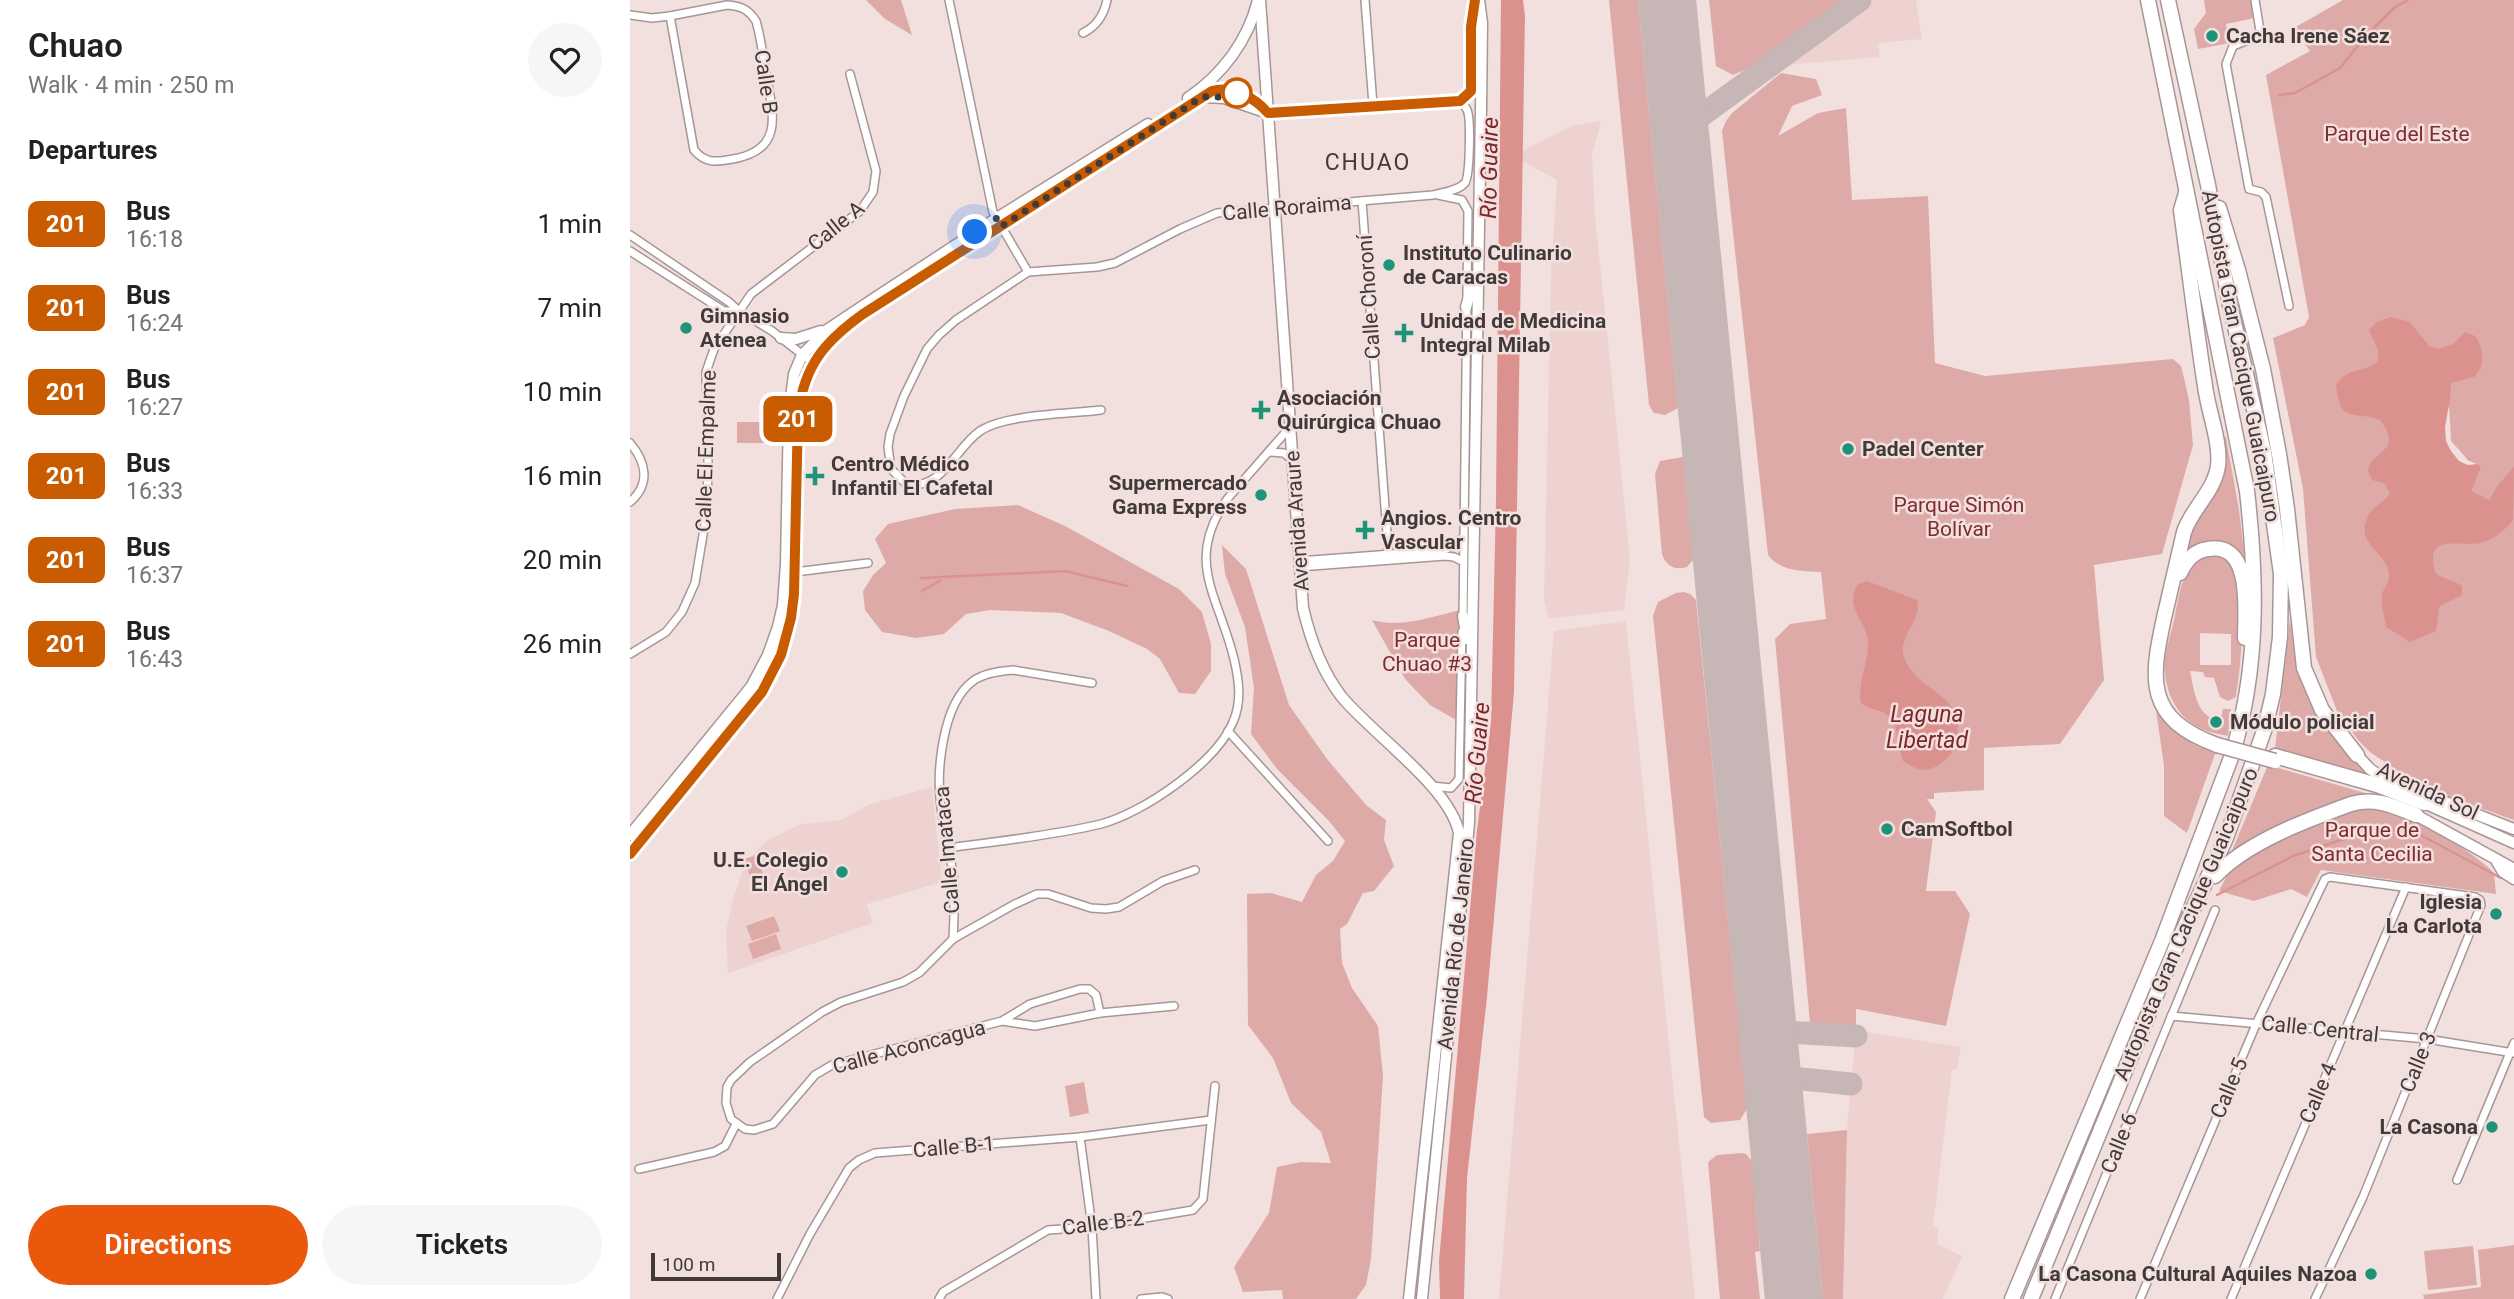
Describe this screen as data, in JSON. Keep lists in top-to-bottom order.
{
  "streets": {
    "highway": ["Autopista Gran Cacique Guaicaipuro"],
    "street": [
      "Calle B",
      "Calle Roraima",
      "Calle A",
      "Calle Choroní",
      "Calle El Empalme",
      "Avenida Araure",
      "Avenida Sol",
      "Calle Imataca",
      "Avenida Río de Janeiro",
      "Calle Central",
      "Calle Aconcagua",
      "Calle 3",
      "Calle 5",
      "Calle 4",
      "Calle 6",
      "Calle B-1",
      "Calle B-2"
    ]
  },
  "crossings": [
    ["Calle Roraima", "Calle Choroní"],
    ["Calle Roraima", "Avenida Araure"],
    ["Calle Roraima", "Avenida Río de Janeiro"],
    ["Calle A", "Calle El Empalme"],
    ["Avenida Araure", "Avenida Río de Janeiro"],
    ["Calle Central", "Calle 3"],
    ["Calle Central", "Calle 5"],
    ["Calle Central", "Calle 4"],
    ["Calle Central", "Calle 6"],
    ["Calle 3", "Calle 5"],
    ["Calle 3", "Calle 4"],
    ["Calle 5", "Calle 4"],
    ["Calle B-1", "Calle B-2"]
  ],
  "districts": ["CHUAO"],
  "water": ["Río Guaire", "Laguna Libertad"],
  "parks": [
    "Parque del Este",
    "Parque Simón Bolívar",
    "Parque Chuao #3",
    "Parque de Santa Cecilia"
  ],
  "places": {
    "other": [
      "Cacha Irene Sáez",
      "Instituto Culinario de Caracas",
      "Gimnasio Atenea",
      "Padel Center",
      "Supermercado Gama Express",
      "Módulo policial",
      "CamSoftbol",
      "U.E. Colegio El Ángel",
      "Iglesia La Carlota",
      "La Casona",
      "La Casona Cultural Aquiles Nazoa"
    ],
    "health": [
      "Unidad de Medicina Integral Milab",
      "Asociación Quirúrgica Chuao",
      "Centro Médico Infantil El Cafetal",
      "Angios. Centro Vascular"
    ]
  },
  "lines": ["bus line 201"],
  "scale_bar": "100 m",
  "page": {
    "heading": [
      ["Chuao", "Walk · 4 min · 250 m"],
      "Departures"
    ],
    "on_map": "201",
    "list": [
      {
        "mark": "201",
        "name": "Bus",
        "note": "16:18",
        "value": "1 min"
      },
      {
        "mark": "201",
        "name": "Bus",
        "note": "16:24",
        "value": "7 min"
      },
      {
        "mark": "201",
        "name": "Bus",
        "note": "16:27",
        "value": "10 min"
      },
      {
        "mark": "201",
        "name": "Bus",
        "note": "16:33",
        "value": "16 min"
      },
      {
        "mark": "201",
        "name": "Bus",
        "note": "16:37",
        "value": "20 min"
      },
      {
        "mark": "201",
        "name": "Bus",
        "note": "16:43",
        "value": "26 min"
      }
    ],
    "buttons": ["Directions", "Tickets"],
    "scale": "100 m"
  }
}
